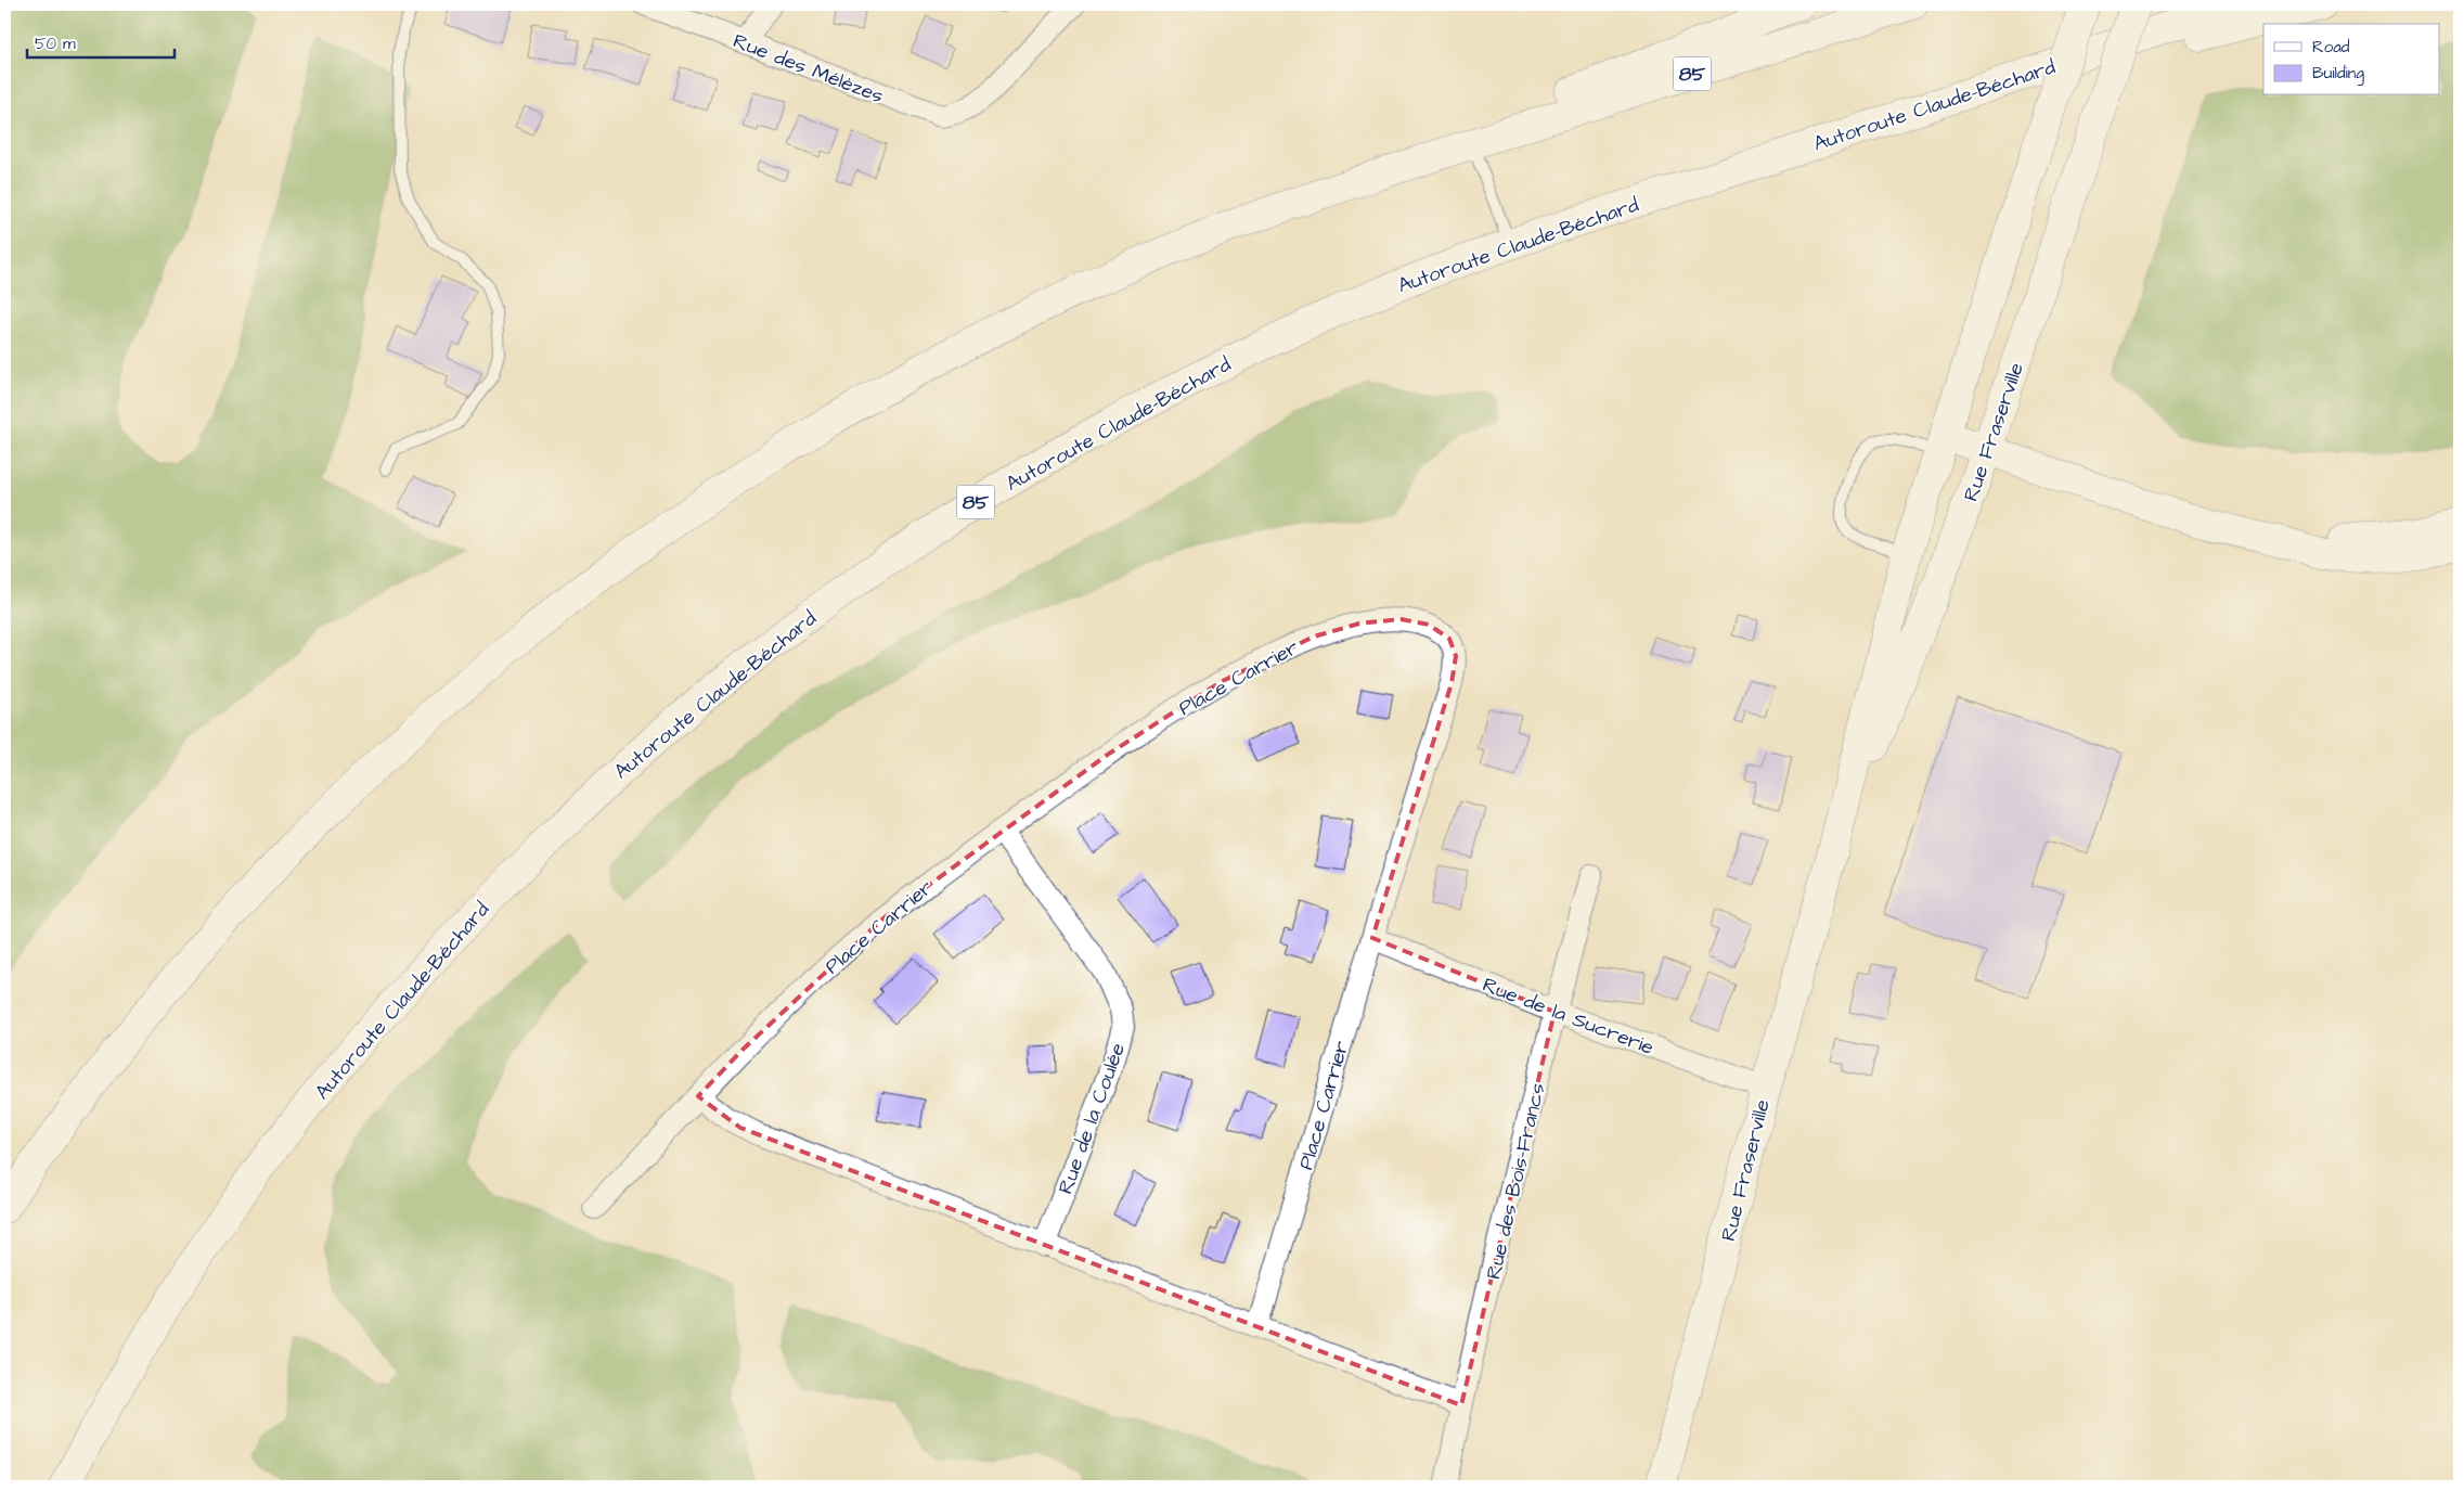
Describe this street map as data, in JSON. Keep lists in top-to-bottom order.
{
  "streets": {
    "main road": ["85", "Autoroute Claude-Béchard", "Rue Fraserville"],
    "street": [
      "Rue des Mélèzes",
      "Place Carrier",
      "Rue de la Sucrerie",
      "Rue de la Coulée",
      "Rue des Bois-Francs"
    ]
  },
  "crossings": [
    ["Rue Fraserville", "Rue de la Sucrerie"],
    ["Place Carrier", "Rue de la Sucrerie"],
    ["Place Carrier", "Rue de la Coulée"],
    ["Rue de la Sucrerie", "Rue des Bois-Francs"]
  ],
  "legend": ["Road", "Building"],
  "scale_bar": "50 m"
}
